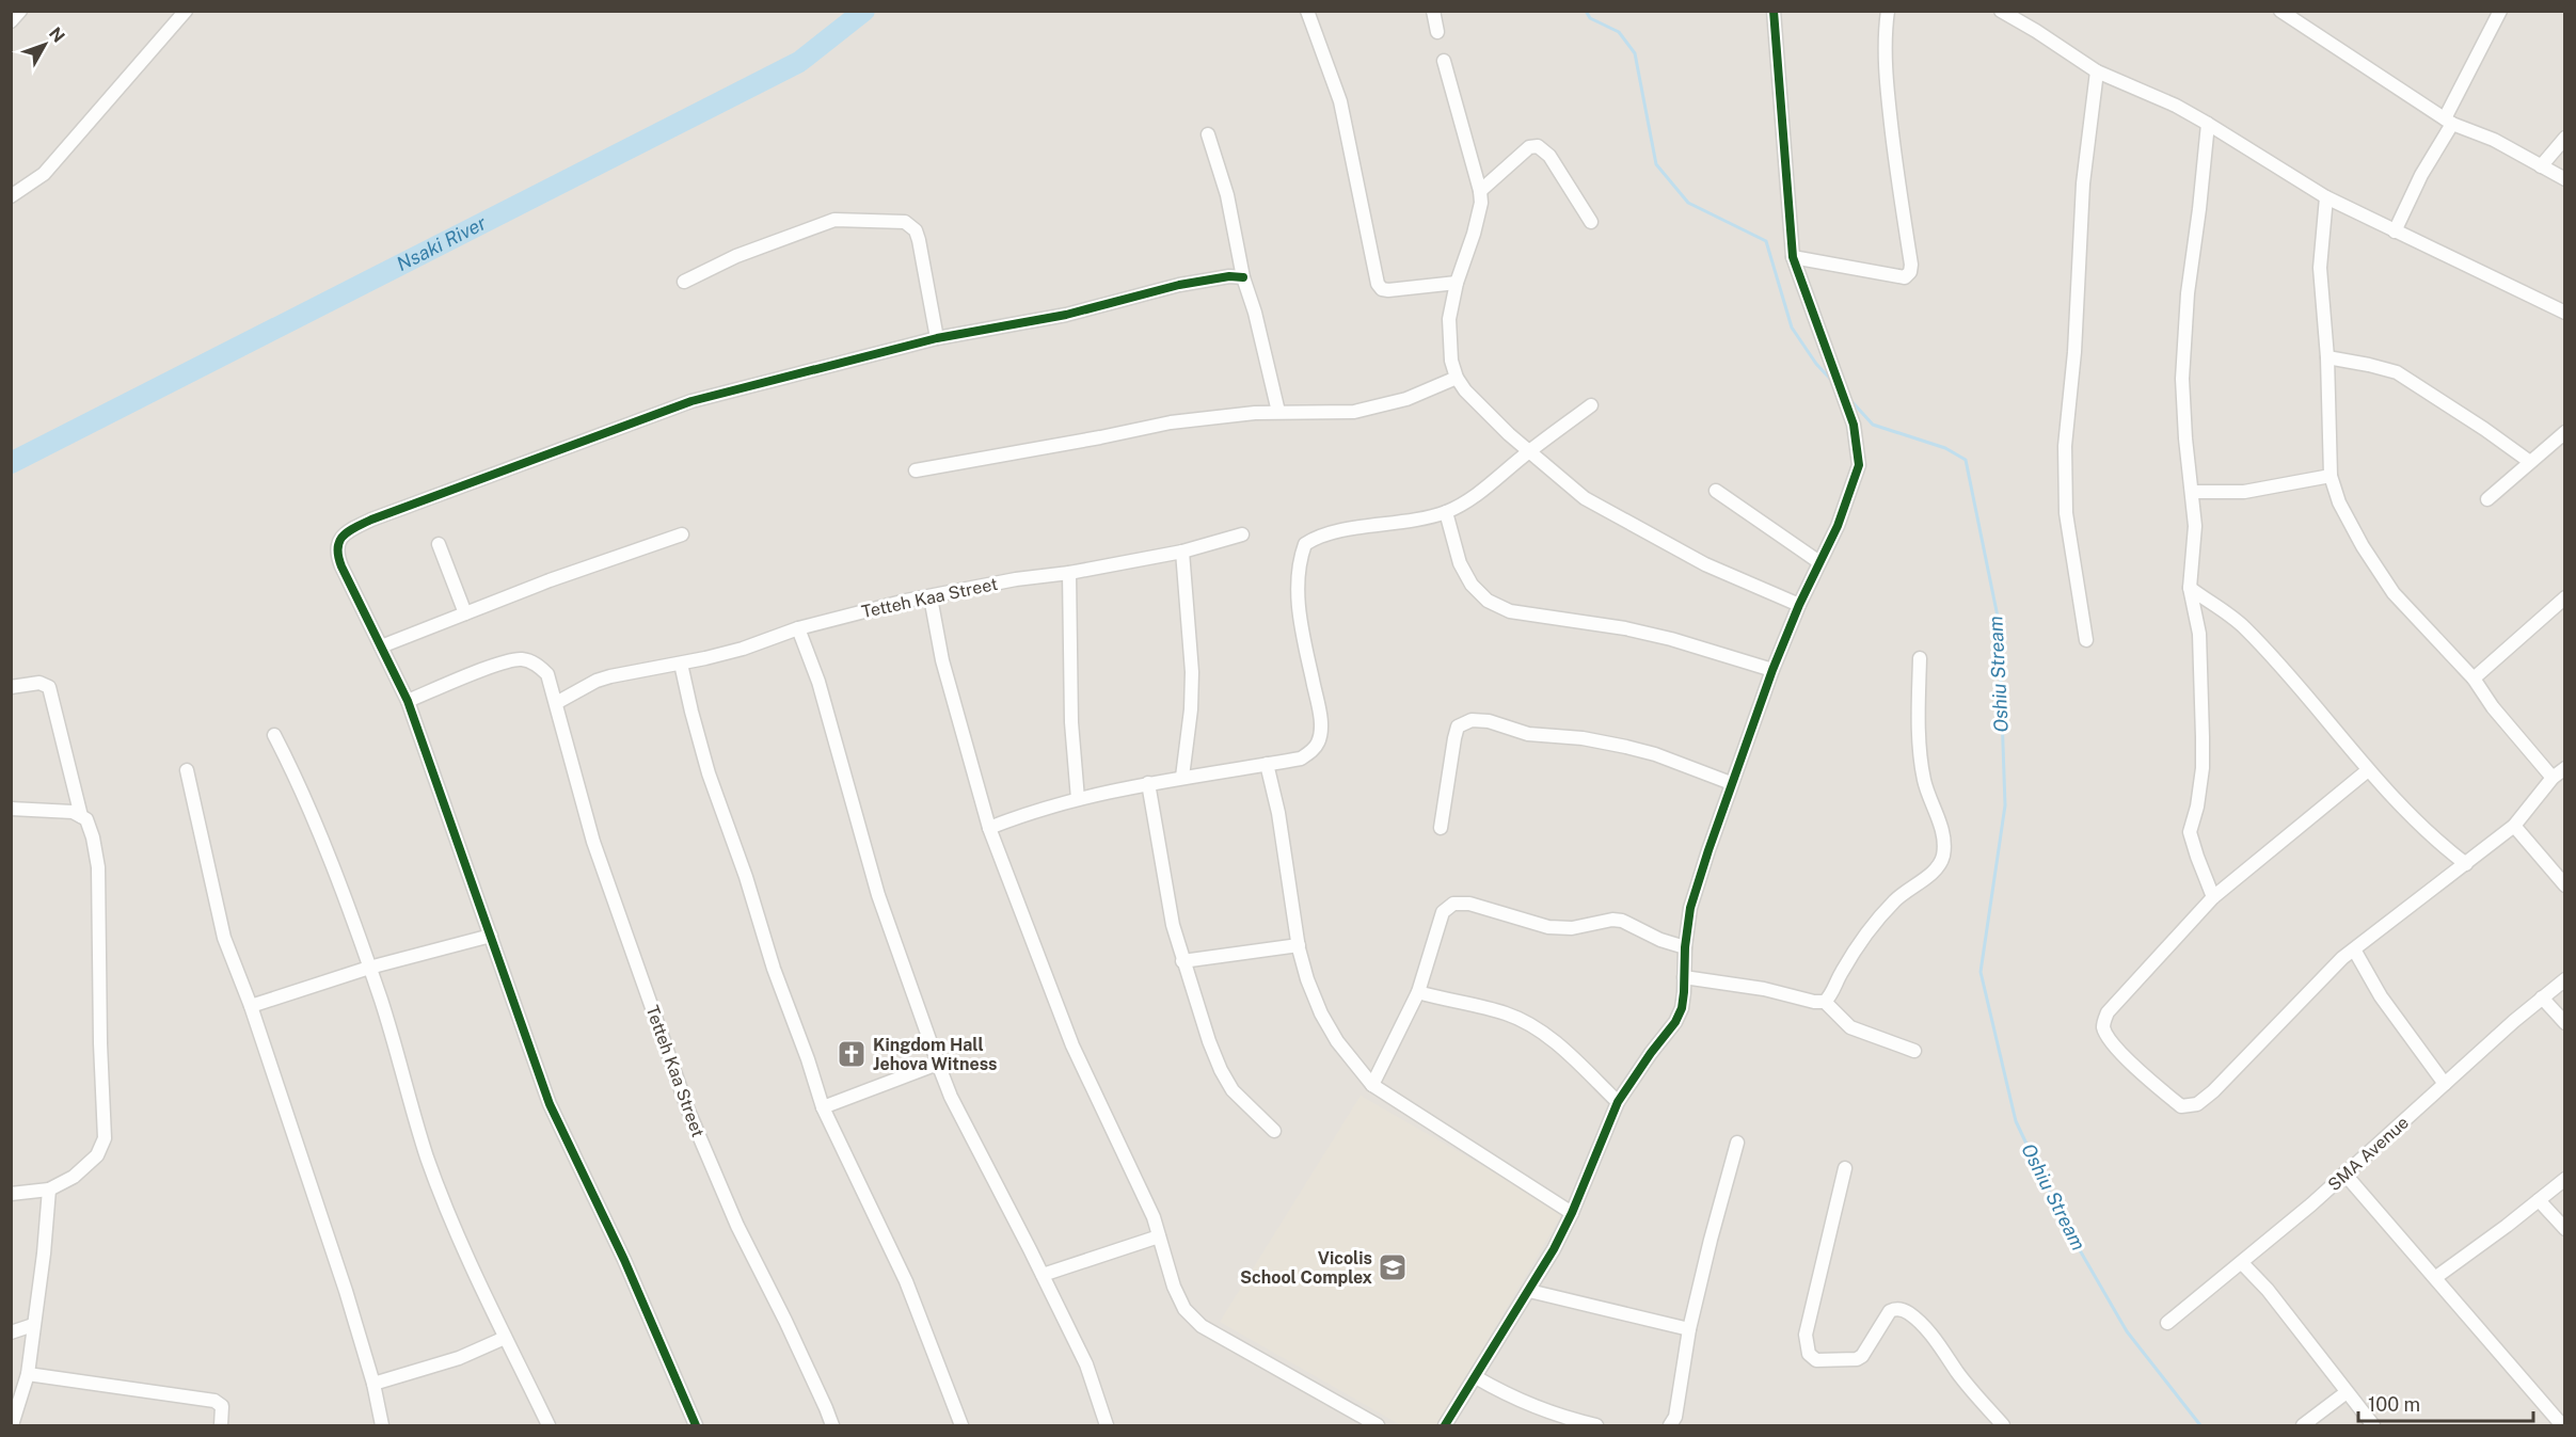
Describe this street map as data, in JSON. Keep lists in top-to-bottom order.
{
  "streets": {
    "street": ["Tetteh Kaa Street", "SMA Avenue"]
  },
  "water": ["Nsaki River", "Oshiu Stream"],
  "places": {
    "church": ["Kingdom Hall Jehova Witness"],
    "school or university": ["Vicolis School Complex"]
  },
  "scale_bar": "100 m",
  "north": "top right"
}
